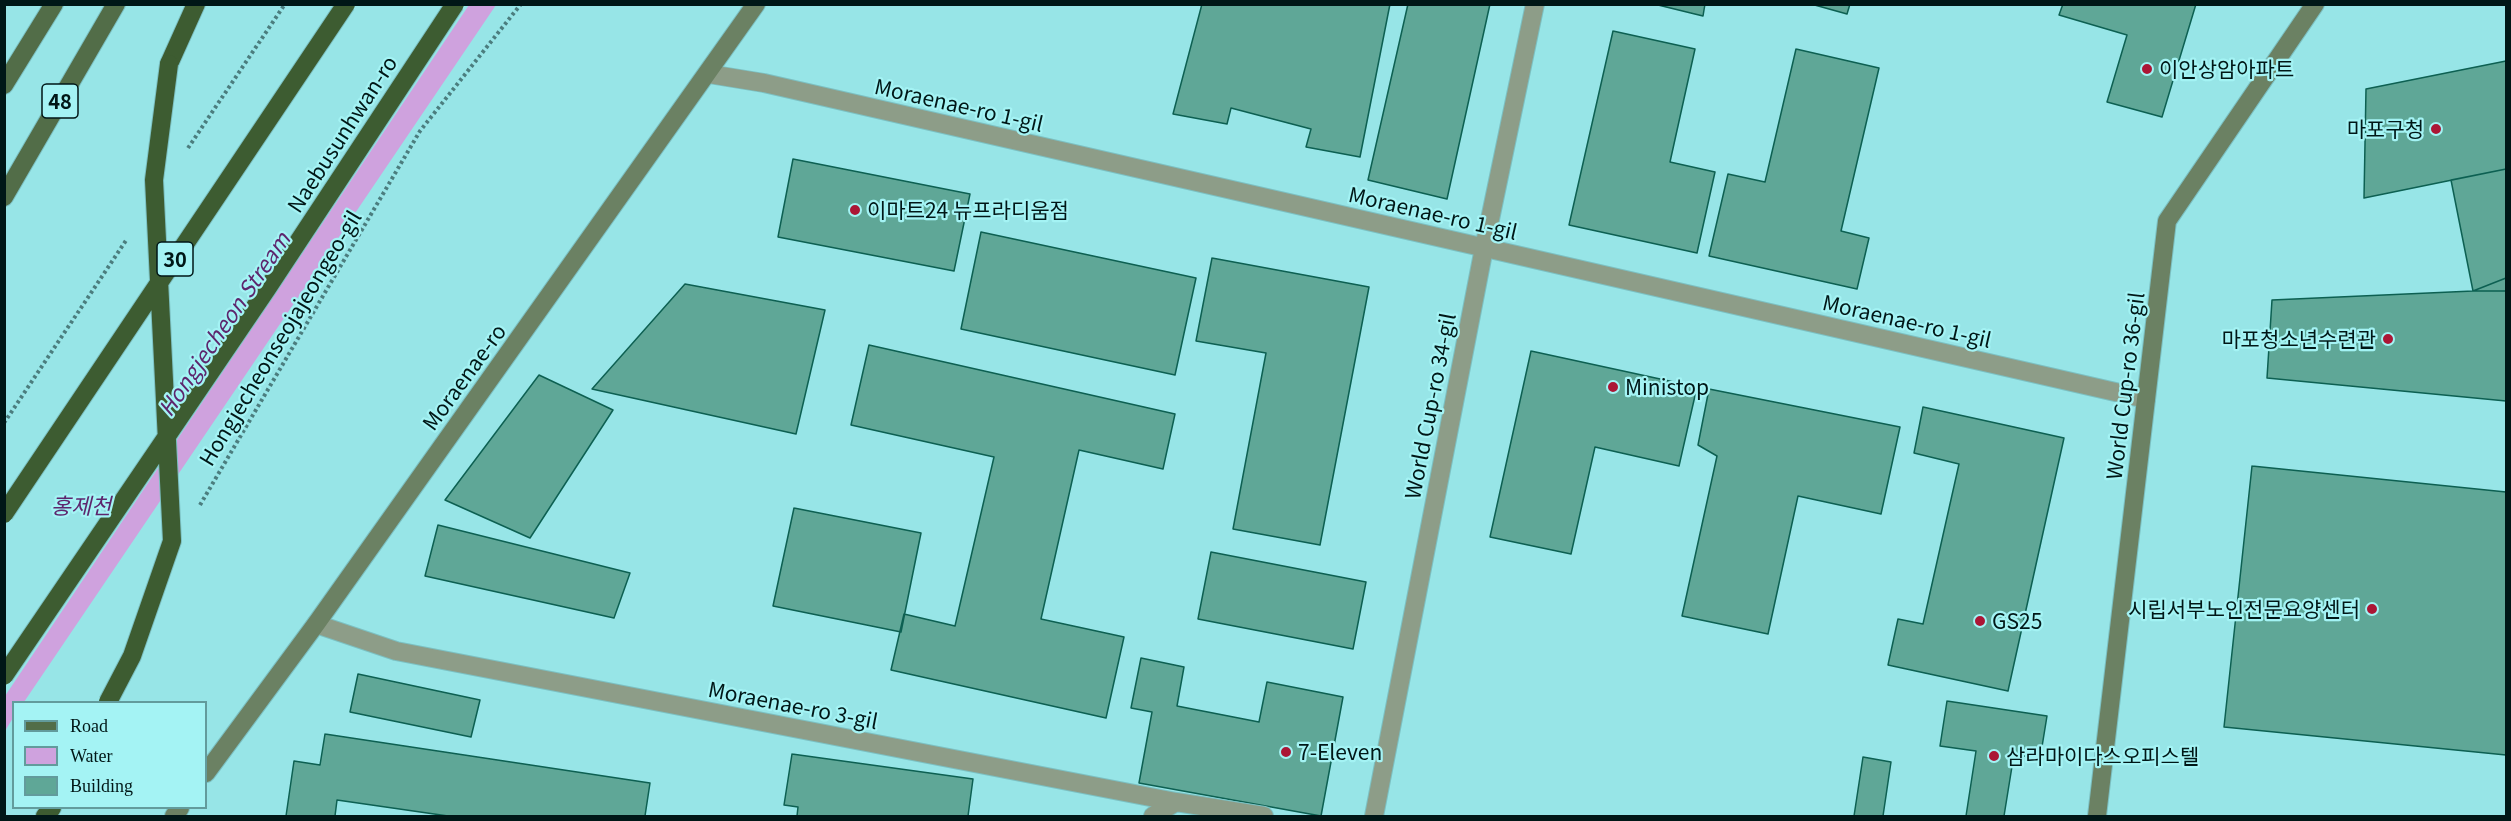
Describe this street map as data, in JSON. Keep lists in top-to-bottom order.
{
  "streets": {
    "highway": ["Naebusunhwan-ro", "30"],
    "main road": ["48", "Moraenae-ro", "World Cup-ro 36-gil"],
    "street": ["Moraenae-ro 1-gil", "World Cup-ro 34-gil", "Moraenae-ro 3-gil"],
    "path": ["Hongjecheonseojajeongeo-gil"]
  },
  "crossings": [
    ["Moraenae-ro 1-gil", "Moraenae-ro"],
    ["Moraenae-ro 1-gil", "World Cup-ro 36-gil"],
    ["Moraenae-ro 1-gil", "World Cup-ro 34-gil"],
    ["Moraenae-ro", "Moraenae-ro 3-gil"]
  ],
  "water": ["Hongjecheon Stream", "홍제천"],
  "places": [
    "이안상암아파트",
    "마포구청",
    "이마트24 뉴프라디움점",
    "마포청소년수련관",
    "Ministop",
    "시립서부노인전문요양센터",
    "GS25",
    "7-Eleven",
    "삼라마이다스오피스텔"
  ],
  "legend": ["Road", "Water", "Building"]
}
